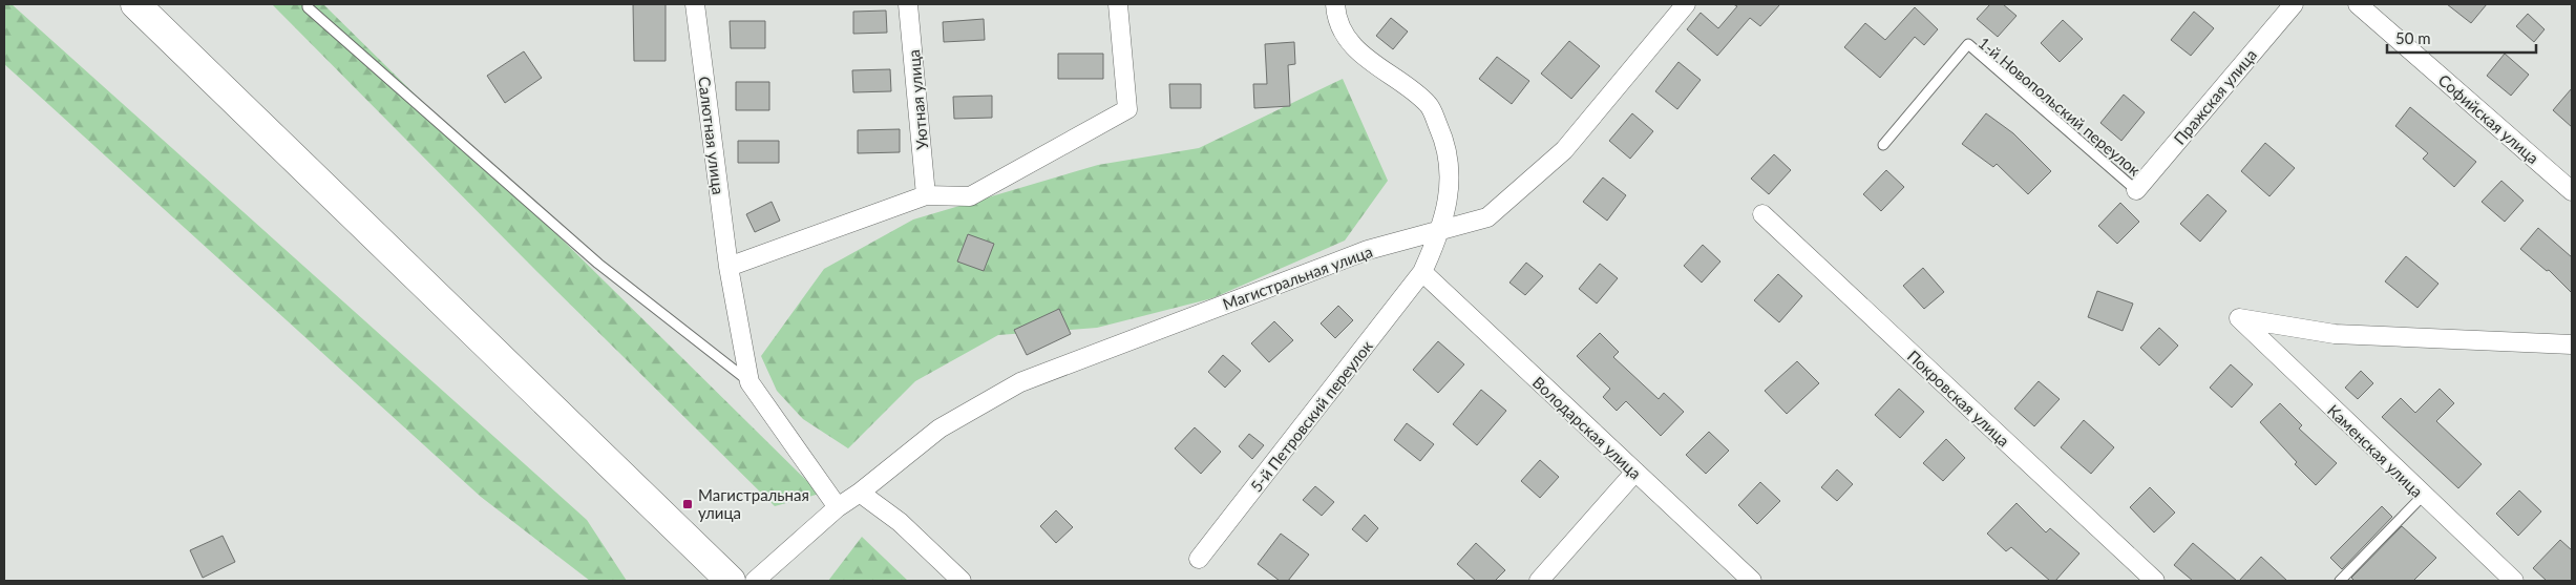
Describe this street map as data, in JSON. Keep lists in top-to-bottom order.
{
  "streets": {
    "street": [
      "Пражская улица",
      "Уютная улица",
      "Софийская улица",
      "Салютная улица",
      "Магистральная улица",
      "Покровская улица",
      "5-й Петровский переулок",
      "Володарская улица",
      "Каменская улица"
    ],
    "lane": ["1-й Новопольский переулок"]
  },
  "crossings": [
    ["Пражская улица", "1-й Новопольский переулок"],
    ["Магистральная улица", "5-й Петровский переулок"],
    ["5-й Петровский переулок", "Володарская улица"]
  ],
  "places": {
    "transit": ["Магистральная улица"]
  },
  "scale_bar": "50 m"
}
